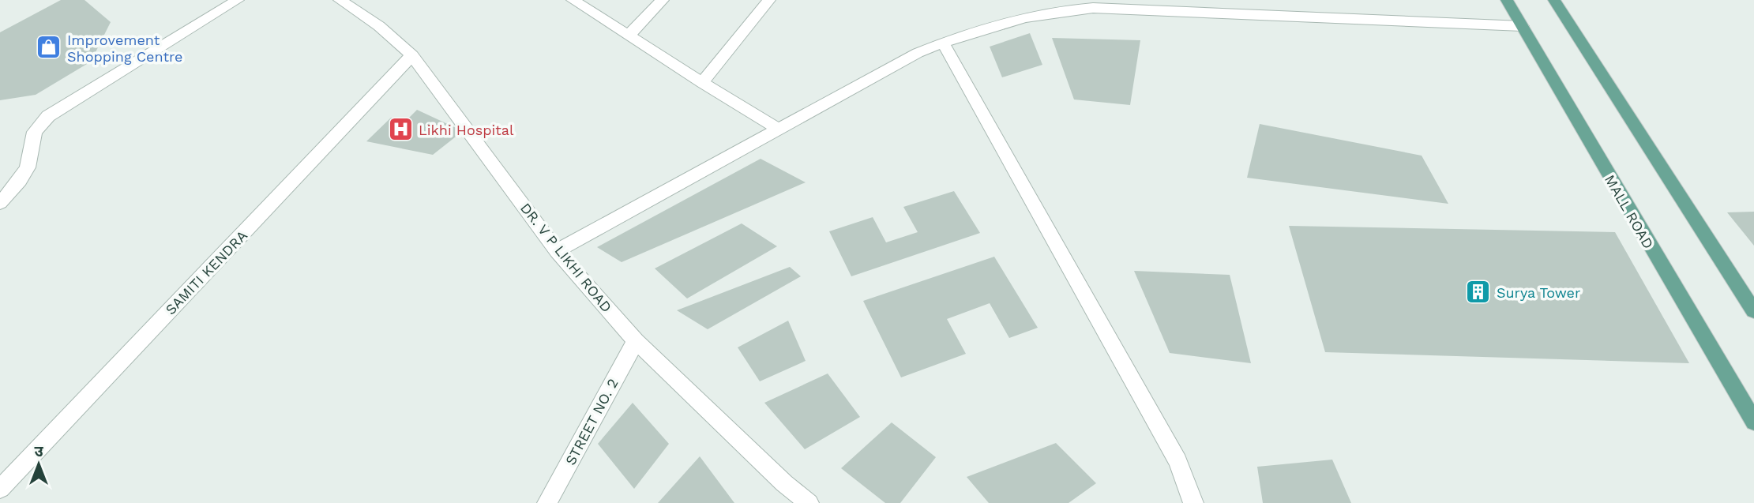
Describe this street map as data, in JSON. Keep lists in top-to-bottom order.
{
  "streets": {
    "main road": ["MALL ROAD"],
    "street": ["DR. V P LIKHI ROAD", "SAMITI KENDRA", "STREET NO. 2"]
  },
  "crossings": [
    ["DR. V P LIKHI ROAD", "SAMITI KENDRA"],
    ["DR. V P LIKHI ROAD", "STREET NO. 2"]
  ],
  "places": {
    "shop": ["Improvement Shopping Centre"],
    "hospital": ["Likhi Hospital"],
    "building": ["Surya Tower"]
  },
  "north": "top"
}
